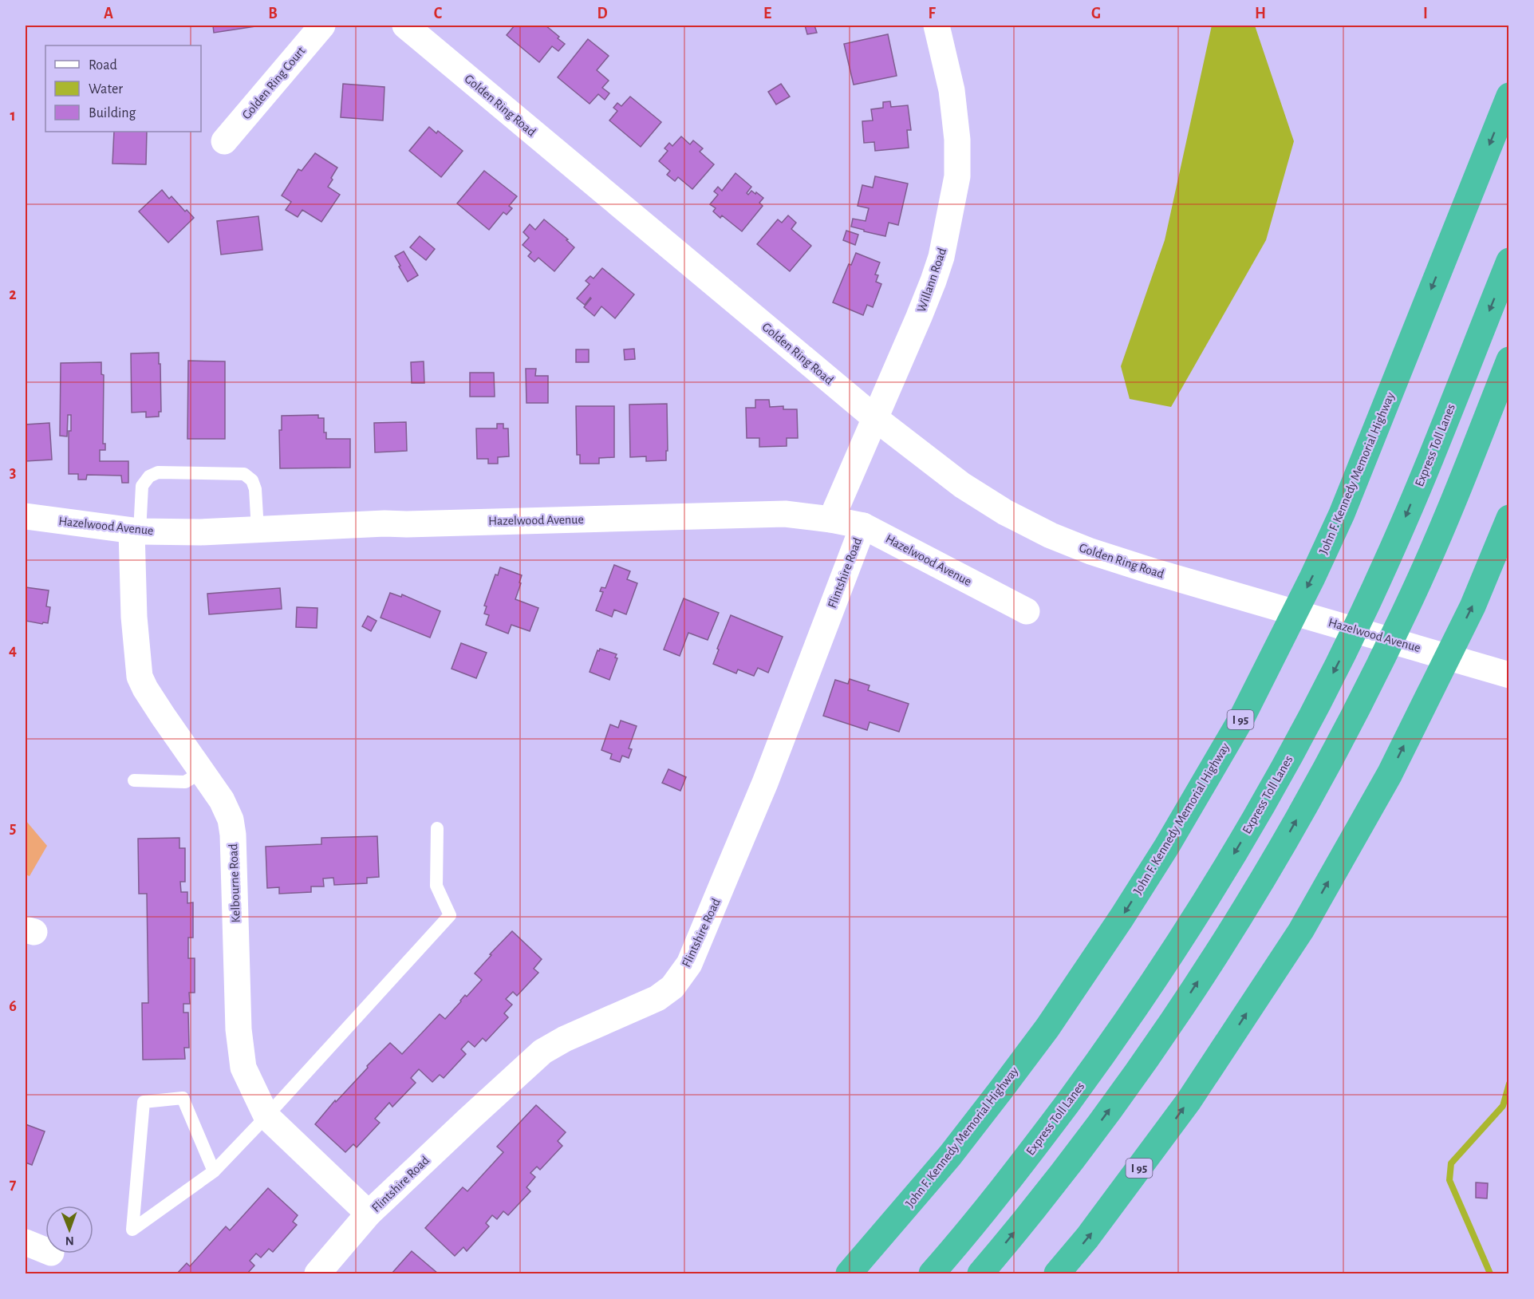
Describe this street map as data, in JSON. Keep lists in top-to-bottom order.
{
  "streets": {
    "highway": ["Express Toll Lanes", "John F. Kennedy Memorial Highway", "I 95"],
    "street": [
      "Golden Ring Court",
      "Golden Ring Road",
      "Willann Road",
      "Hazelwood Avenue",
      "Flintshire Road",
      "Kelbourne Road"
    ]
  },
  "crossings": [
    ["Golden Ring Road", "Willann Road"],
    ["Golden Ring Road", "Hazelwood Avenue"],
    ["Willann Road", "Hazelwood Avenue"],
    ["Hazelwood Avenue", "Flintshire Road"],
    ["Hazelwood Avenue", "Kelbourne Road"],
    ["Flintshire Road", "Kelbourne Road"]
  ],
  "legend": ["Road", "Water", "Building"],
  "north": "bottom",
  "grid": {
    "columns": [
      "A",
      "B",
      "C",
      "D",
      "E",
      "F",
      "G",
      "H",
      "I"
    ],
    "rows": [
      "1",
      "2",
      "3",
      "4",
      "5",
      "6",
      "7"
    ]
  }
}
